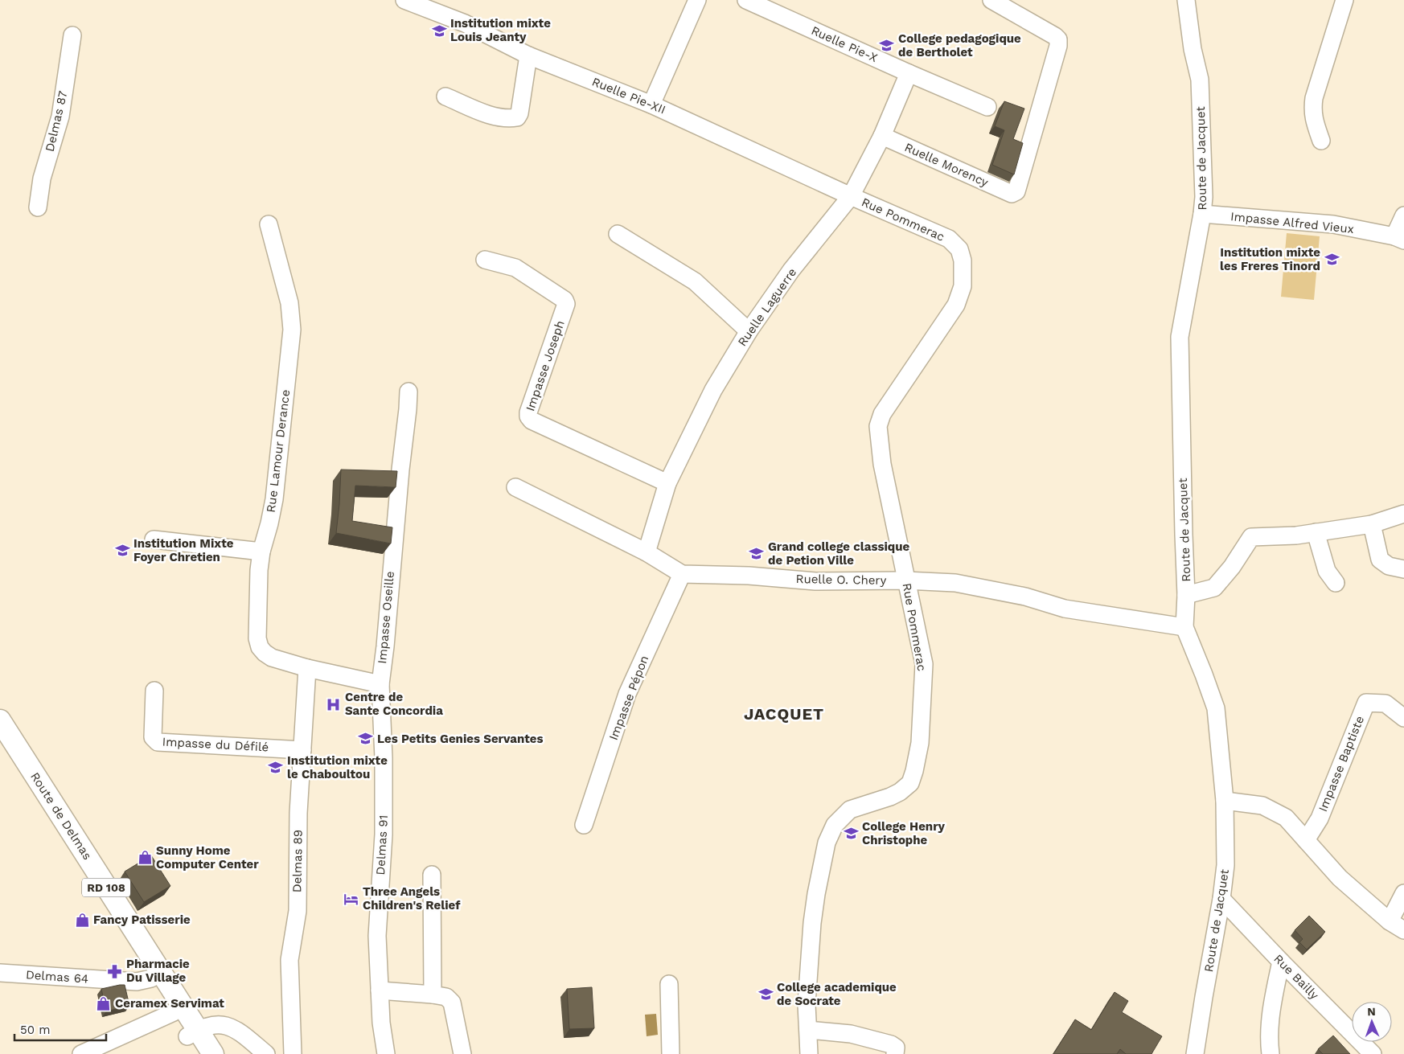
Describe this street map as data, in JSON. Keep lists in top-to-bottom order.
{
  "streets": {
    "main road": ["Route de Delmas", "RD 108"],
    "street": [
      "Ruelle Pie-X",
      "Ruelle Pie-XII",
      "Delmas 87",
      "Route de Jacquet",
      "Ruelle Morency",
      "Rue Pommerac",
      "Impasse Alfred Vieux",
      "Ruelle Laguerre",
      "Impasse Joseph",
      "Rue Lamour Derance",
      "Ruelle O. Chery",
      "Impasse Oseille",
      "Impasse Pépon",
      "Impasse du Défilé",
      "Impasse Baptiste",
      "Delmas 91",
      "Delmas 89",
      "Delmas 64",
      "Rue Bailly"
    ]
  },
  "crossings": [
    ["Ruelle Pie-X", "Ruelle Laguerre"],
    ["Ruelle Pie-XII", "Rue Pommerac"],
    ["Ruelle Pie-XII", "Ruelle Laguerre"],
    ["Route de Jacquet", "Impasse Alfred Vieux"],
    ["Route de Jacquet", "Ruelle O. Chery"],
    ["Route de Jacquet", "Rue Bailly"],
    ["Ruelle Morency", "Ruelle Laguerre"],
    ["Rue Pommerac", "Ruelle Laguerre"],
    ["Rue Pommerac", "Ruelle O. Chery"],
    ["Ruelle Laguerre", "Impasse Joseph"],
    ["Rue Lamour Derance", "Impasse Oseille"],
    ["Rue Lamour Derance", "Delmas 91"],
    ["Rue Lamour Derance", "Delmas 89"],
    ["Ruelle O. Chery", "Impasse Pépon"],
    ["Impasse Oseille", "Delmas 91"],
    ["Impasse du Défilé", "Delmas 89"],
    ["Route de Delmas", "Delmas 64"]
  ],
  "districts": ["JACQUET"],
  "places": {
    "school or university": [
      "Institution mixte Louis Jeanty",
      "College pedagogique de Bertholet",
      "Institution mixte les Freres Tinord",
      "Institution Mixte Foyer Chretien",
      "Grand college classique de Petion Ville",
      "Les Petits Genies Servantes",
      "Institution mixte le Chaboultou",
      "College Henry Christophe",
      "College academique de Socrate"
    ],
    "hospital": ["Centre de Sante Concordia"],
    "shop": ["Sunny Home Computer Center", "Fancy Patisserie", "Ceramex Servimat"],
    "hotel": ["Three Angels Children's Relief"],
    "pharmacy": ["Pharmacie Du Village"]
  },
  "scale_bar": "50 m",
  "north": "top"
}
